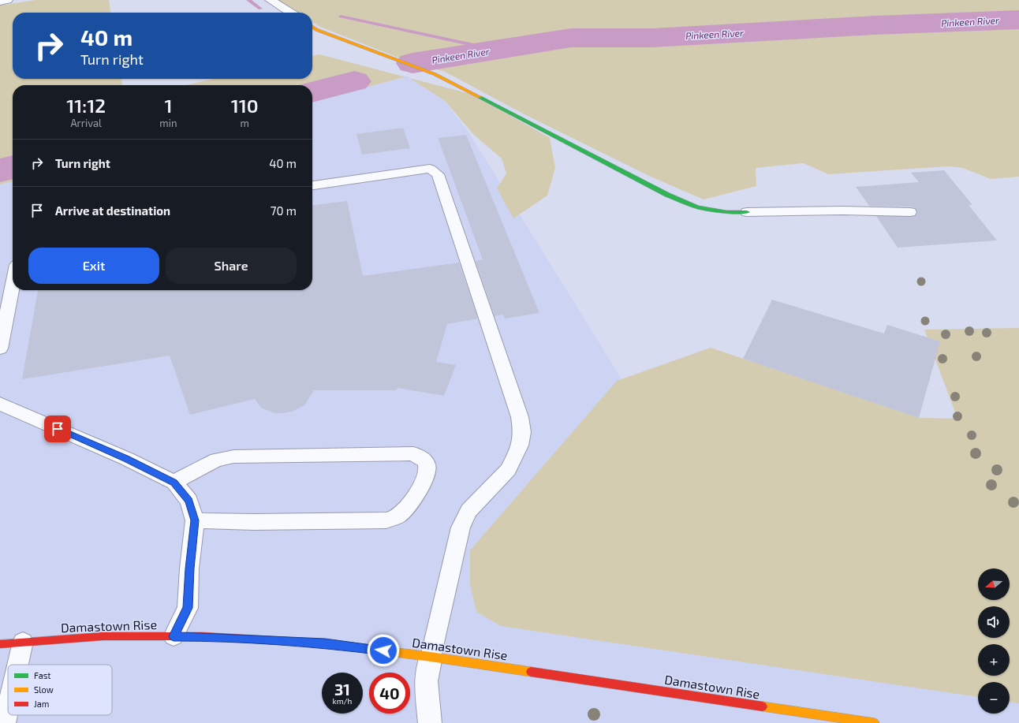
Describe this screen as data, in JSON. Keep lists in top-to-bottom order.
{
  "streets": {
    "street": ["Damastown Rise"]
  },
  "water": ["Pinkeen River"],
  "legend": ["Fast", "Slow", "Jam"],
  "north": "left",
  "page": {
    "turn": ["40 m", "Turn right"],
    "eta": [
      "11:12",
      "Arrival",
      "1",
      "min",
      "110",
      "m"
    ],
    "list": [
      {
        "name": "Turn right",
        "value": "40 m"
      },
      {
        "name": "Arrive at destination",
        "value": "70 m"
      }
    ],
    "buttons": ["Exit", "Share"],
    "map_buttons": ["+", "−"],
    "speed": "31 km/h",
    "limit": "40"
  }
}
